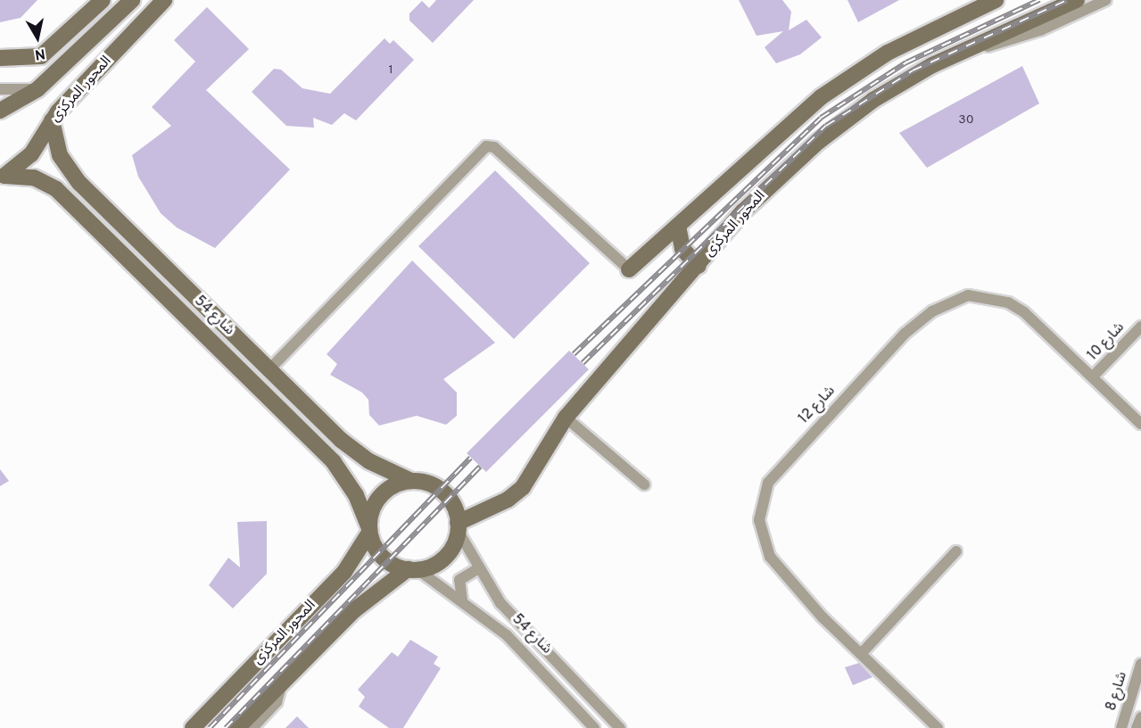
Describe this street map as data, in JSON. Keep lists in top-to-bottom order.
{
  "streets": {
    "main road": ["المحور المركزى", "شارع 54"],
    "street": ["شارع 10", "شارع 12", "شارع 8"]
  },
  "crossings": [
    ["المحور المركزى", "شارع 54"],
    ["شارع 10", "شارع 12"]
  ],
  "house_numbers": ["1", "30"],
  "north": "bottom"
}
